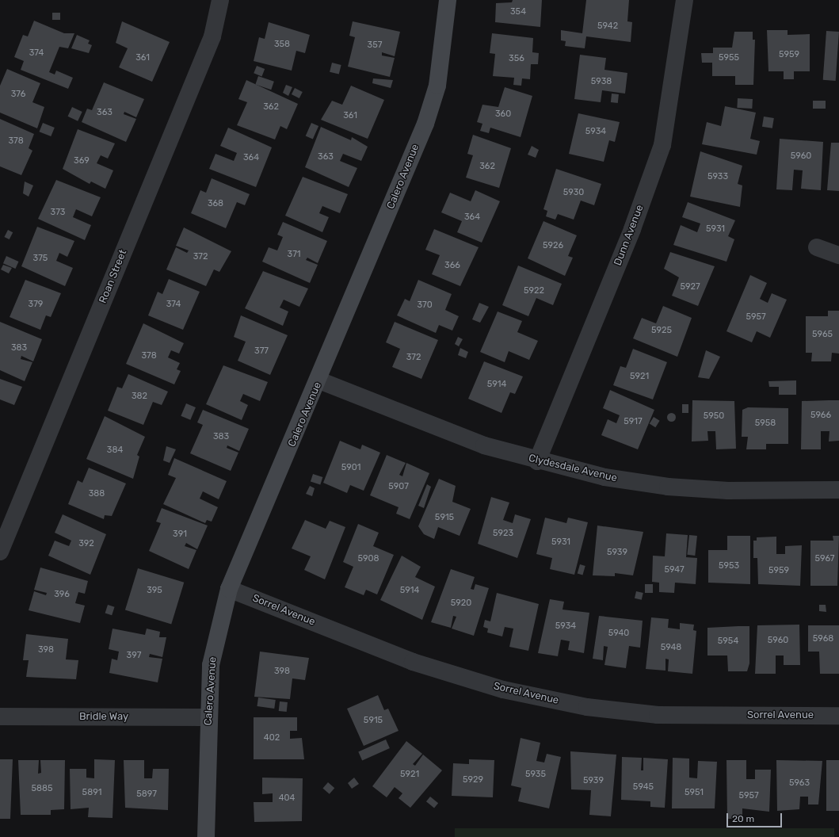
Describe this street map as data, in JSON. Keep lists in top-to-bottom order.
{
  "streets": {
    "street": [
      "Calero Avenue",
      "Dunn Avenue",
      "Roan Street",
      "Clydesdale Avenue",
      "Sorrel Avenue",
      "Bridle Way"
    ]
  },
  "crossings": [
    ["Calero Avenue", "Clydesdale Avenue"],
    ["Calero Avenue", "Sorrel Avenue"],
    ["Calero Avenue", "Bridle Way"],
    ["Dunn Avenue", "Clydesdale Avenue"]
  ],
  "house_numbers": [
    "354",
    "5942",
    "358",
    "357",
    "374",
    "5959",
    "361",
    "5955",
    "356",
    "5938",
    "376",
    "362",
    "363",
    "360",
    "361",
    "5934",
    "378",
    "5960",
    "363",
    "364",
    "369",
    "362",
    "5933",
    "5930",
    "368",
    "373",
    "364",
    "5931",
    "5926",
    "371",
    "372",
    "375",
    "366",
    "5927",
    "5922",
    "379",
    "374",
    "370",
    "5957",
    "5925",
    "5965",
    "383",
    "377",
    "378",
    "372",
    "5921",
    "5914",
    "382",
    "5966",
    "5950",
    "5917",
    "5958",
    "383",
    "384",
    "5901",
    "5907",
    "388",
    "5915",
    "5923",
    "391",
    "5931",
    "392",
    "5939",
    "5908",
    "5967",
    "5953",
    "5947",
    "5959",
    "395",
    "5914",
    "396",
    "5920",
    "5934",
    "5940",
    "5968",
    "5960",
    "5954",
    "5948",
    "398",
    "397",
    "398",
    "5915",
    "402",
    "5921",
    "5935",
    "5929",
    "5939",
    "5963",
    "5945",
    "5885",
    "5891",
    "5951",
    "5897",
    "5957",
    "404"
  ],
  "scale_bar": "20 m"
}
